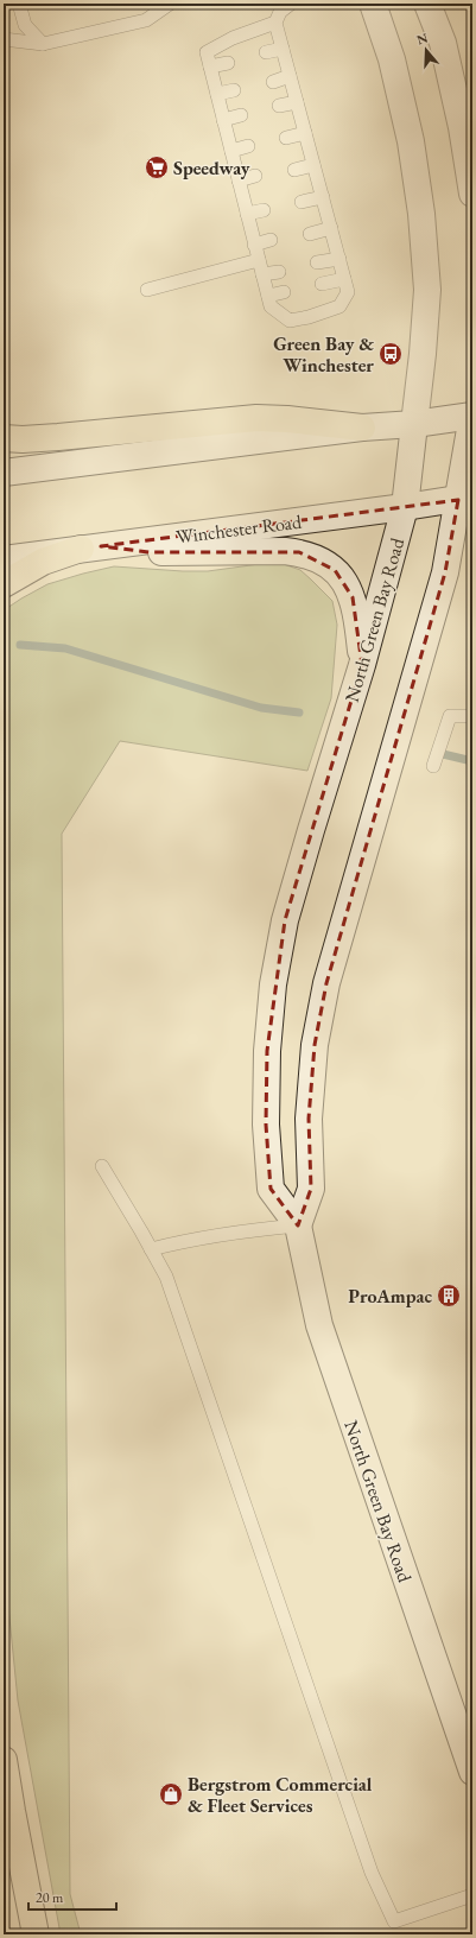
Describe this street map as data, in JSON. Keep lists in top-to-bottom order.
{
  "streets": {
    "main road": ["Winchester Road", "North Green Bay Road"]
  },
  "crossings": [
    ["Winchester Road", "North Green Bay Road"]
  ],
  "places": {
    "supermarket": ["Speedway"],
    "bus stop": ["Green Bay & Winchester"],
    "building": ["ProAmpac"],
    "shop": ["Bergstrom Commercial & Fleet Services"]
  },
  "scale_bar": "20 m",
  "north": "top"
}
